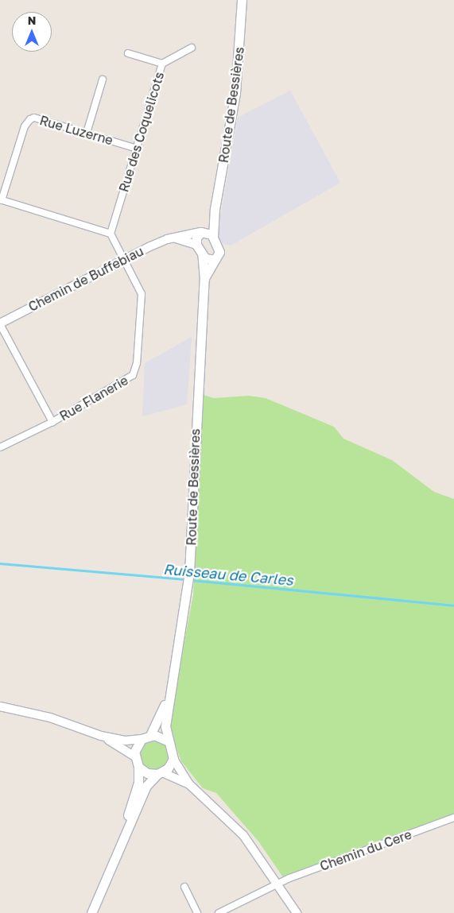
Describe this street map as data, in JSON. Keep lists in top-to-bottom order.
{
  "streets": {
    "main road": ["Route de Bessières"],
    "street": [
      "Rue Luzerne",
      "Rue des Coquelicots",
      "Chemin de Buffebiau",
      "Rue Flanerie",
      "Chemin du Cere"
    ]
  },
  "crossings": [
    ["Route de Bessières", "Chemin de Buffebiau"],
    ["Rue Luzerne", "Rue des Coquelicots"],
    ["Rue des Coquelicots", "Rue Flanerie"],
    ["Chemin de Buffebiau", "Rue Flanerie"]
  ],
  "water": ["Ruisseau de Carles"],
  "north": "top"
}
